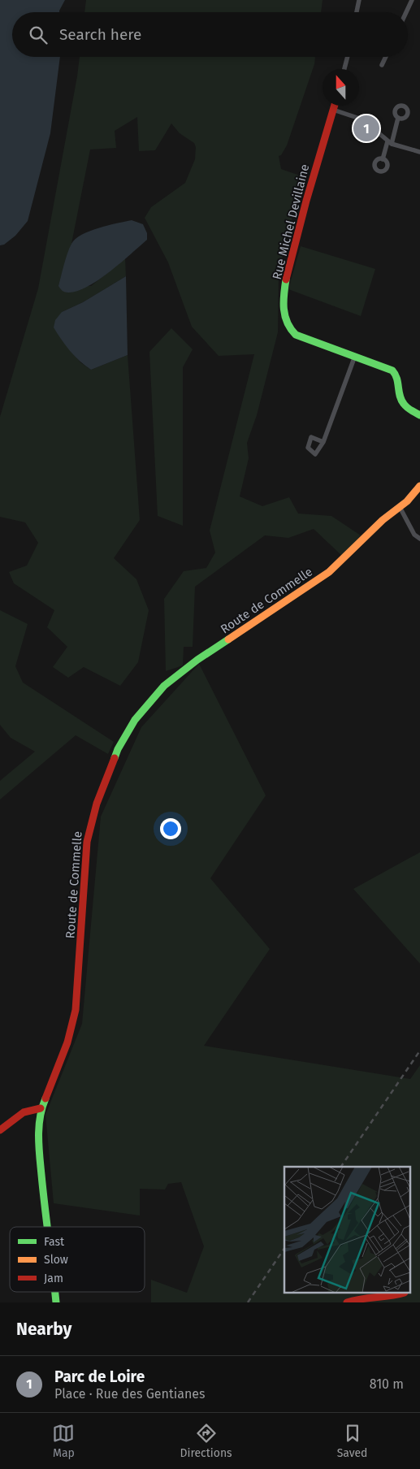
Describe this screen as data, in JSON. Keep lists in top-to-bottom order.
{
  "streets": {
    "street": ["Rue Michel Devillaine", "Route de Commelle"]
  },
  "legend": ["Fast", "Slow", "Jam"],
  "north": "top",
  "page": {
    "search": "Search here",
    "pins": "1",
    "heading": "Nearby",
    "list": [
      {
        "mark": "1",
        "name": "Parc de Loire",
        "note": "Place · Rue des Gentianes",
        "value": "810 m"
      }
    ],
    "nav": ["Map", "Directions", "Saved"]
  }
}
